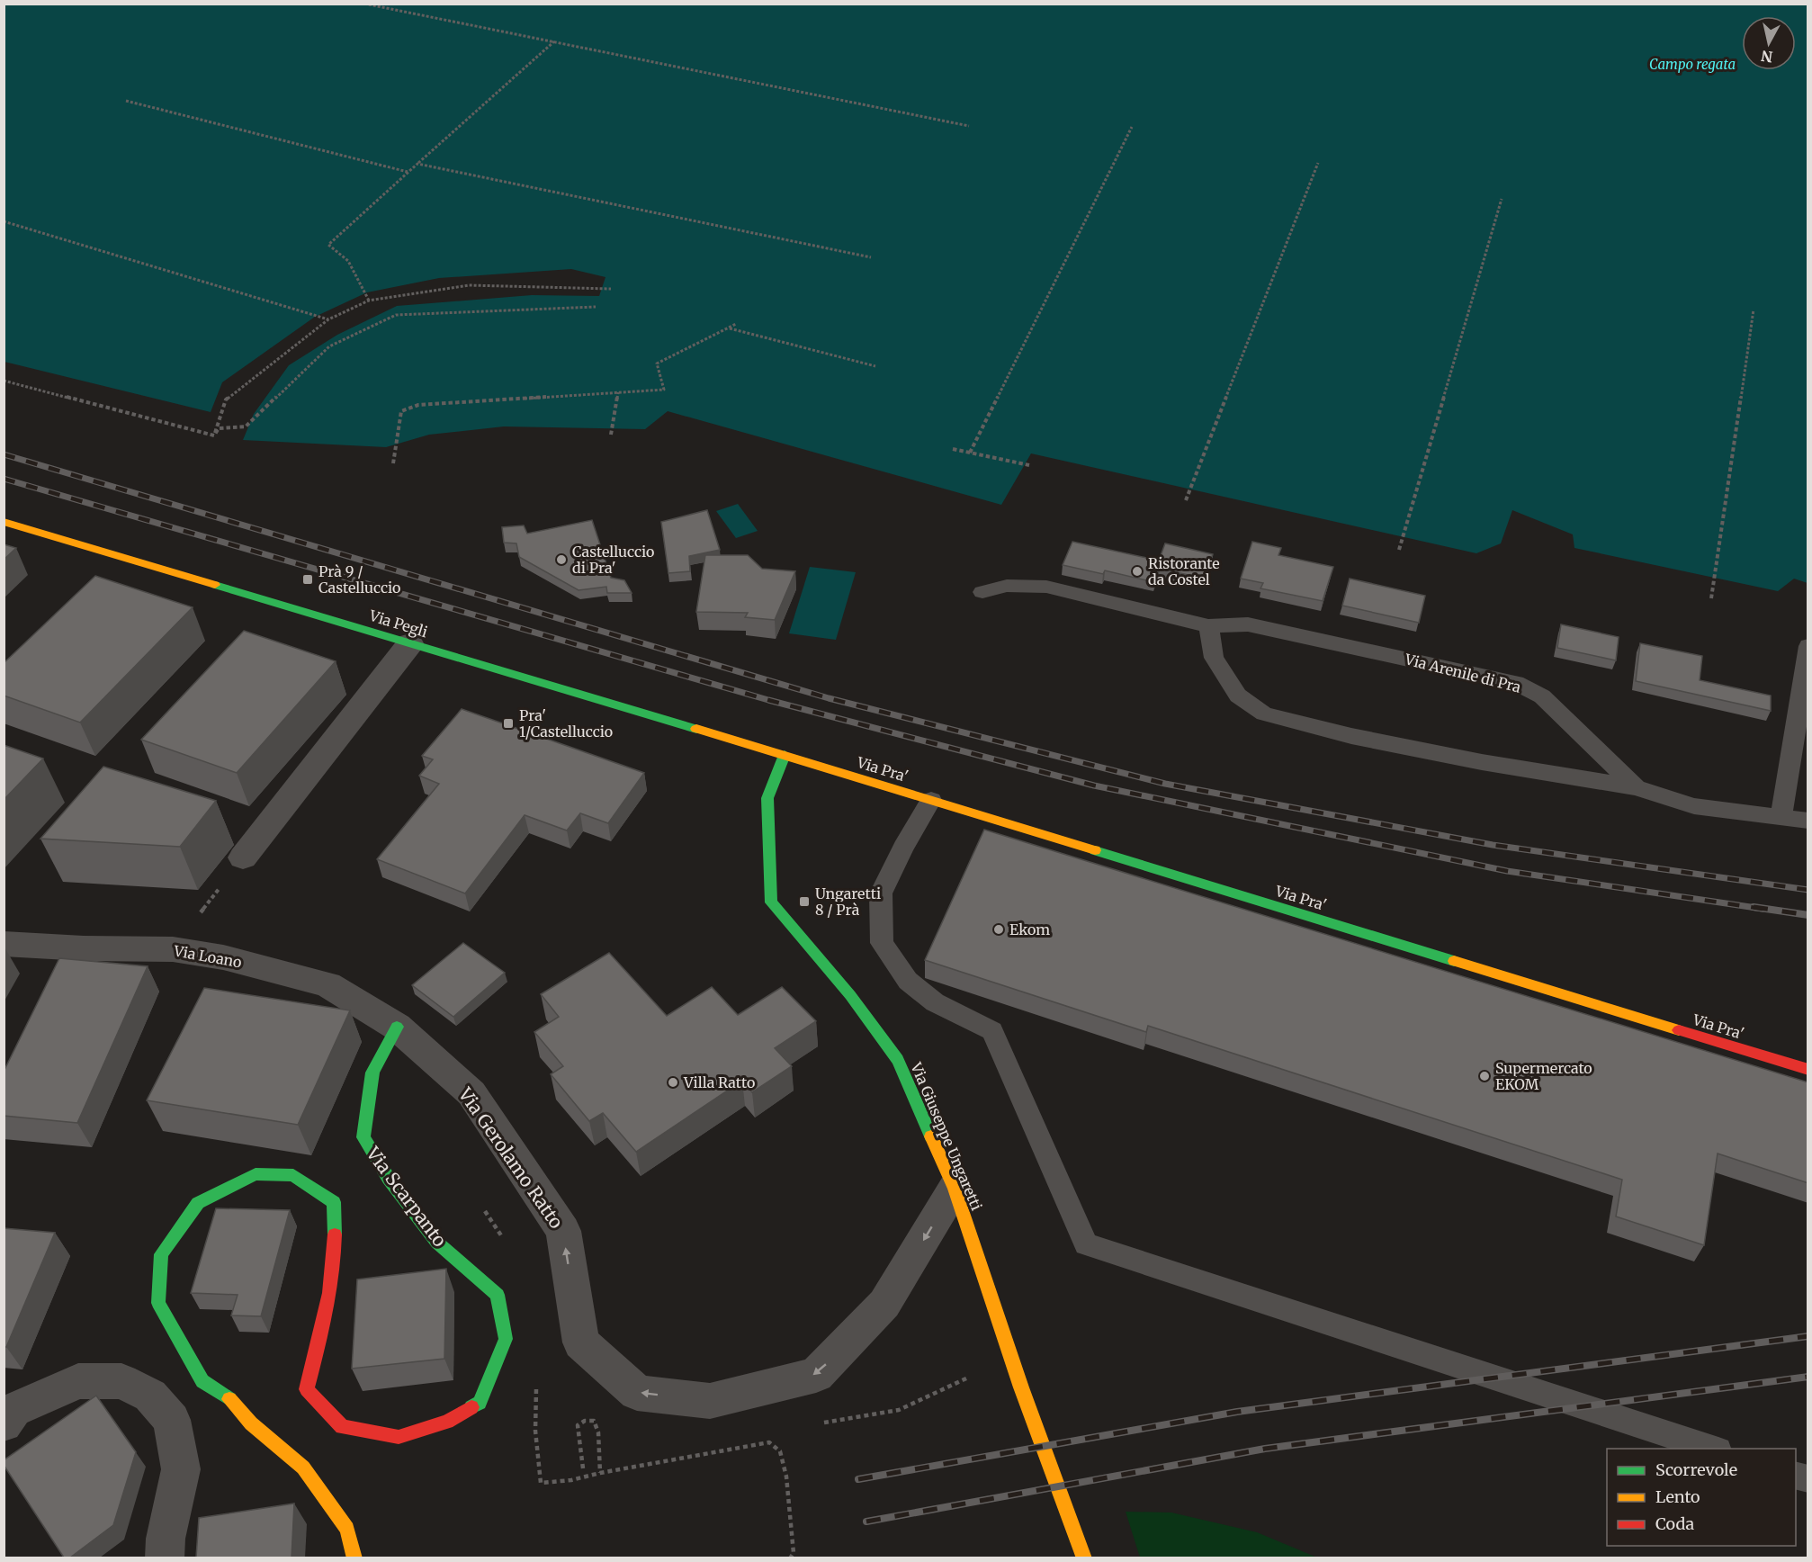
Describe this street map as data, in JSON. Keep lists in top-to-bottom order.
{
  "streets": {
    "street": [
      "Via Pegli",
      "Via Pra'",
      "Via Loano",
      "Via Giuseppe Ungaretti",
      "Via Gerolamo Ratto",
      "Via Scarpanto"
    ],
    "lane": ["Via Arenile di Pra"]
  },
  "crossings": [
    ["Via Pegli", "Via Pra'"],
    ["Via Pegli", "Via Giuseppe Ungaretti"],
    ["Via Pra'", "Via Giuseppe Ungaretti"],
    ["Via Loano", "Via Gerolamo Ratto"],
    ["Via Loano", "Via Scarpanto"],
    ["Via Giuseppe Ungaretti", "Via Gerolamo Ratto"],
    ["Via Gerolamo Ratto", "Via Scarpanto"]
  ],
  "water": ["Campo regata"],
  "places": {
    "other": [
      "Castelluccio di Pra'",
      "Ristorante da Costel",
      "Ekom",
      "Supermercato EKOM",
      "Villa Ratto"
    ],
    "transit": ["Prà 9 / Castelluccio", "Pra' 1/Castelluccio", "Ungaretti 8 / Prà"]
  },
  "legend": ["Scorrevole", "Lento", "Coda"],
  "north": "bottom"
}
